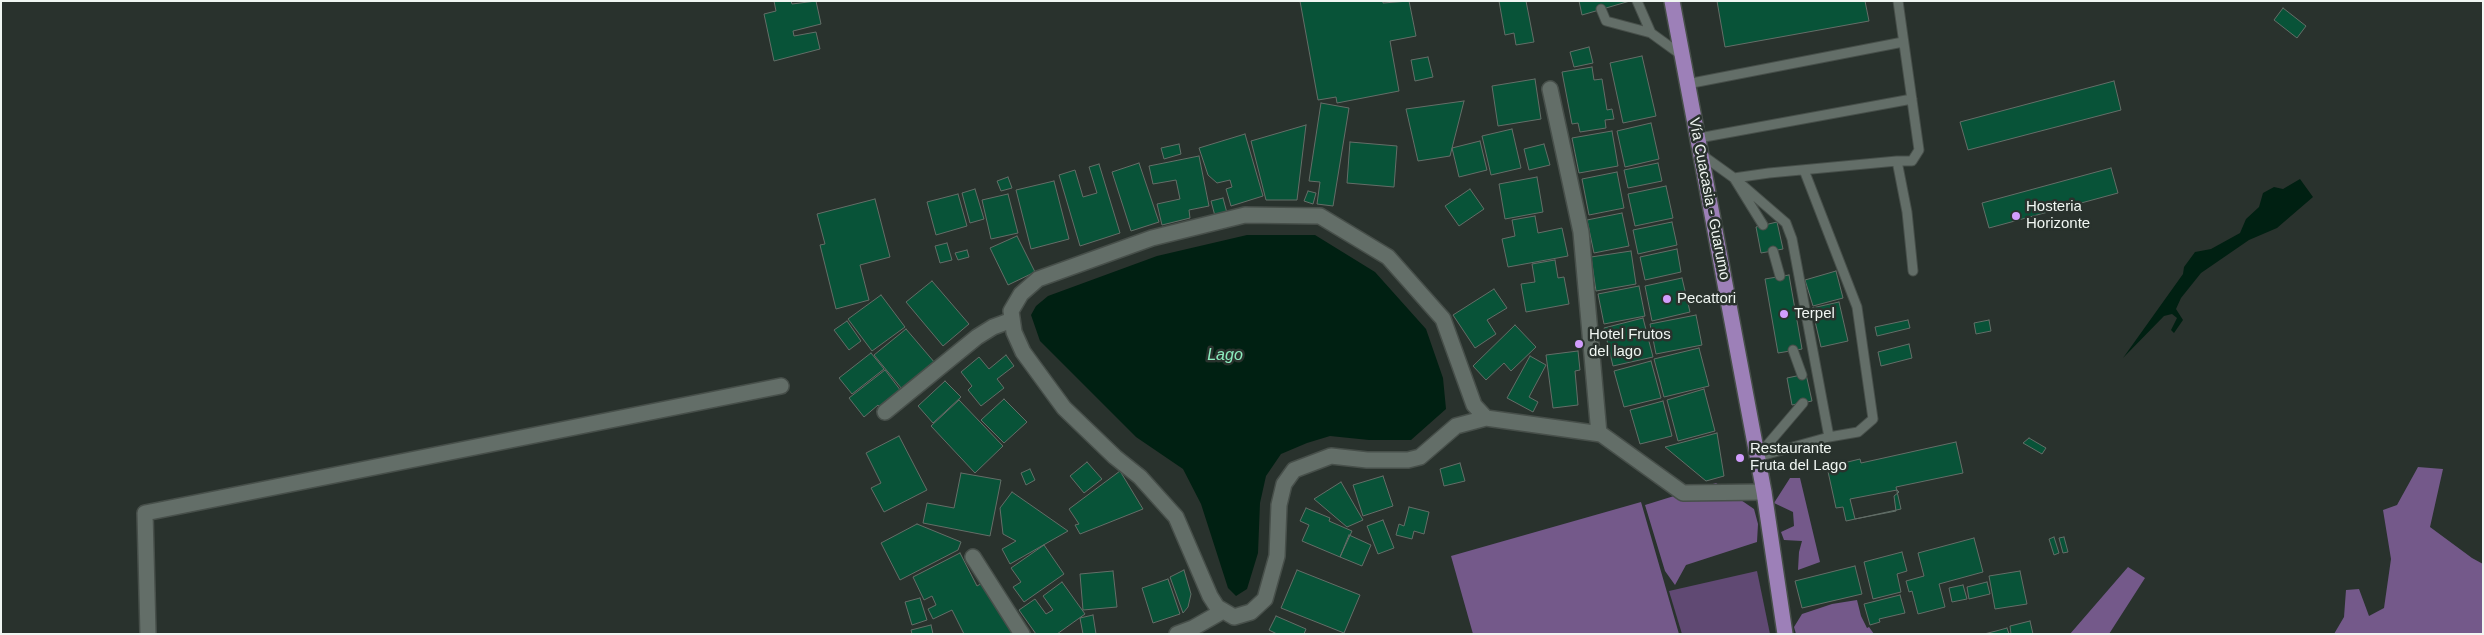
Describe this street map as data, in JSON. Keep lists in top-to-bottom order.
{
  "streets": {
    "main road": ["Vía Cuacasia - Guarumo"]
  },
  "water": ["Lago"],
  "places": [
    "Hosteria Horizonte",
    "Pecattori",
    "Terpel",
    "Hotel Frutos del lago",
    "Restaurante Fruta del Lago"
  ]
}
